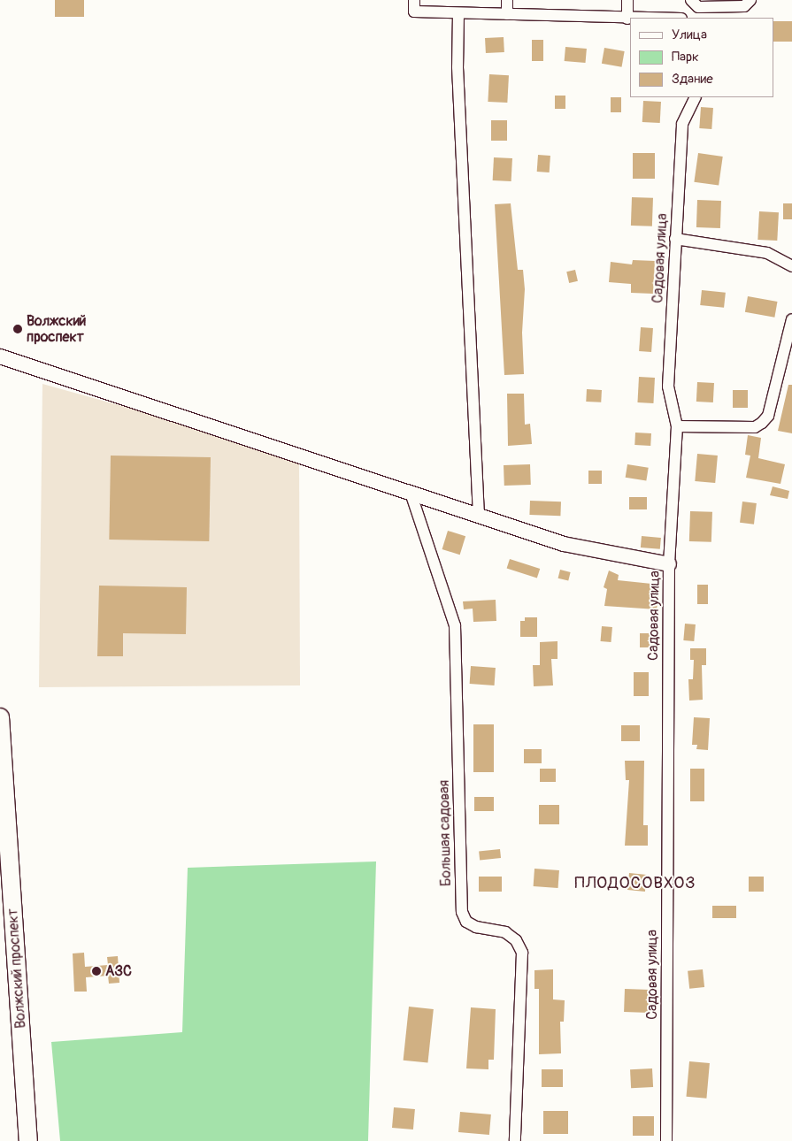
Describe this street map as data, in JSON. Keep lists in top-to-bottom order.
{
  "streets": {
    "main road": ["Волжский проспект"],
    "street": ["Садовая улица", "Большая садовая"]
  },
  "districts": ["ПЛОДОСОВХОЗ"],
  "places": ["Волжский проспект", "АЗС"],
  "legend": ["Улица", "Парк", "Здание"]
}
